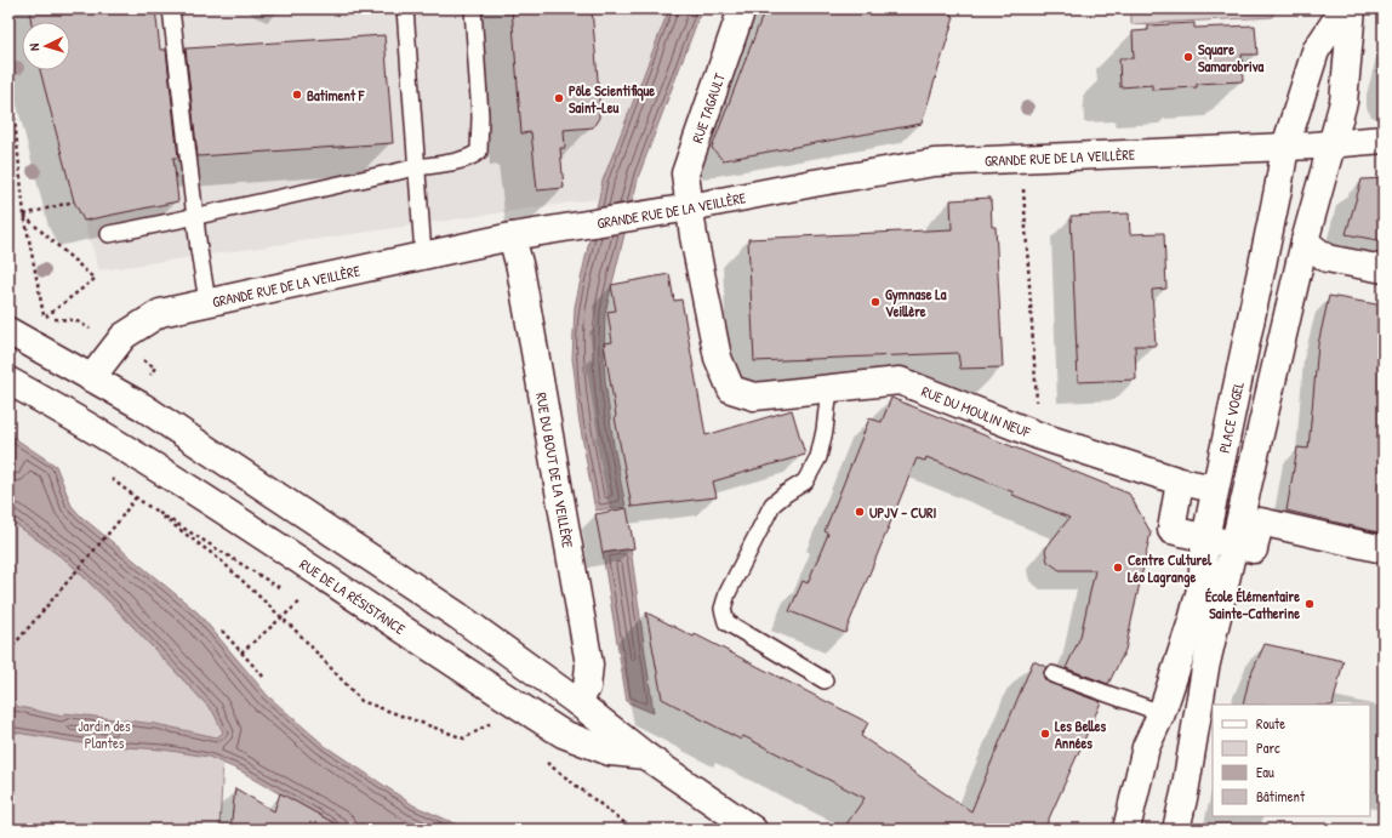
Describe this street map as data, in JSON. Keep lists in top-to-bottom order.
{
  "streets": {
    "main road": [
      "RUE TAGAULT",
      "GRANDE RUE DE LA VEILLÈRE",
      "RUE DU MOULIN NEUF",
      "PLACE VOGEL",
      "RUE DU BOUT DE LA VEILLÈRE",
      "RUE DE LA RÉSISTANCE"
    ]
  },
  "crossings": [
    ["RUE TAGAULT", "GRANDE RUE DE LA VEILLÈRE"],
    ["RUE TAGAULT", "RUE DU MOULIN NEUF"],
    ["GRANDE RUE DE LA VEILLÈRE", "PLACE VOGEL"],
    ["GRANDE RUE DE LA VEILLÈRE", "RUE DU BOUT DE LA VEILLÈRE"],
    ["GRANDE RUE DE LA VEILLÈRE", "RUE DE LA RÉSISTANCE"],
    ["RUE DU MOULIN NEUF", "PLACE VOGEL"],
    ["RUE DU BOUT DE LA VEILLÈRE", "RUE DE LA RÉSISTANCE"]
  ],
  "parks": ["Jardin des Plantes"],
  "places": [
    "Square Samarobriva",
    "Batiment F",
    "Pôle Scientifique Saint-Leu",
    "Gymnase La Veillère",
    "UPJV - CURI",
    "Centre Culturel Léo Lagrange",
    "École Élémentaire Sainte-Catherine",
    "Les Belles Années"
  ],
  "legend": [
    "Route",
    "Parc",
    "Eau",
    "Bâtiment"
  ],
  "north": "left"
}
